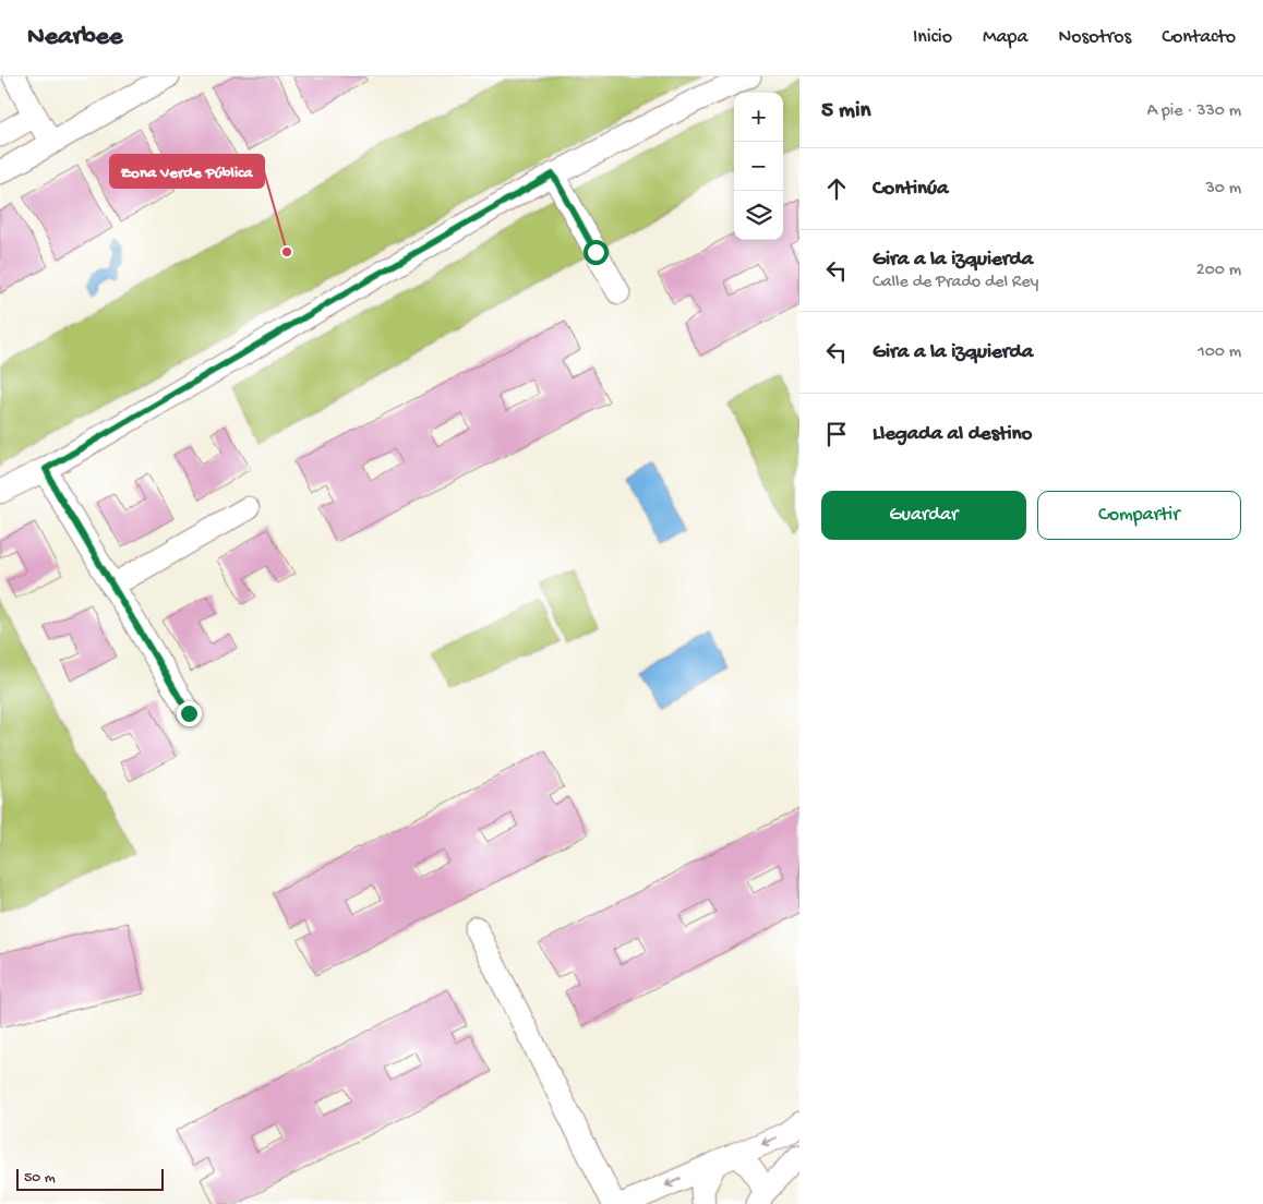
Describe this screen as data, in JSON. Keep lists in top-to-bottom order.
{
  "places": ["Zona Verde Pública"],
  "scale_bar": "50 m",
  "page": {
    "header": "Nearbee",
    "nav": [
      "Inicio",
      "Mapa",
      "Nosotros",
      "Contacto"
    ],
    "heading": ["5 min", "A pie · 330 m"],
    "map_buttons": ["+", "−"],
    "list": [
      ["Continúa", "30 m"],
      ["Gira a la izquierda", "Calle de Prado del Rey", "200 m"],
      ["Gira a la izquierda", "100 m"],
      "Llegada al destino"
    ],
    "buttons": ["Guardar", "Compartir"],
    "scale": "50 m"
  }
}
